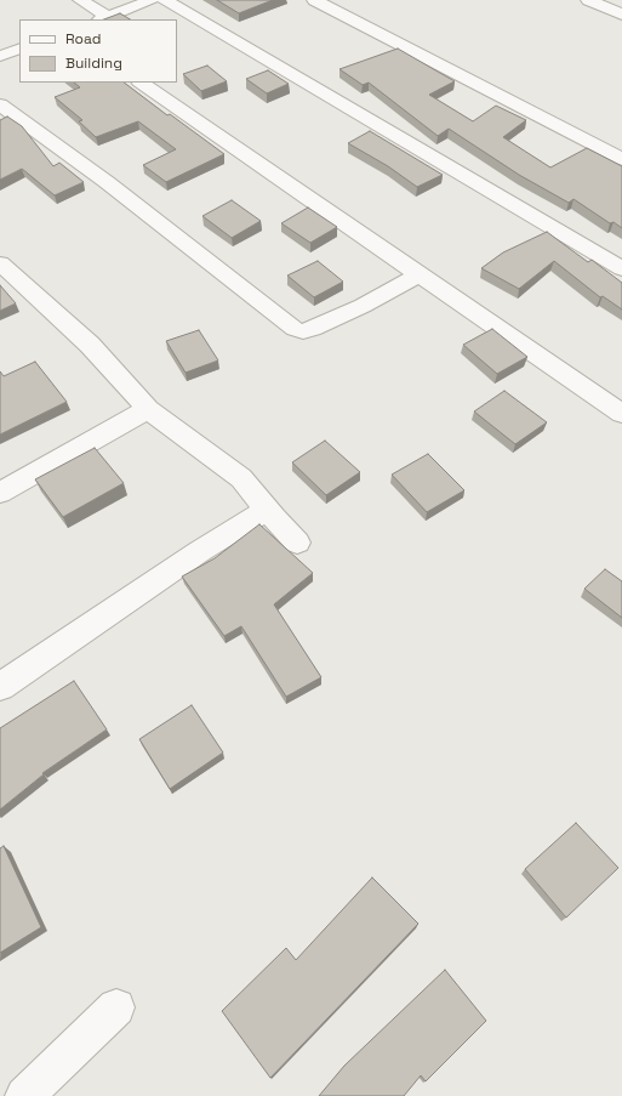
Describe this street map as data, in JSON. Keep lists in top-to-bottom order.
{
  "legend": ["Road", "Building"]
}
